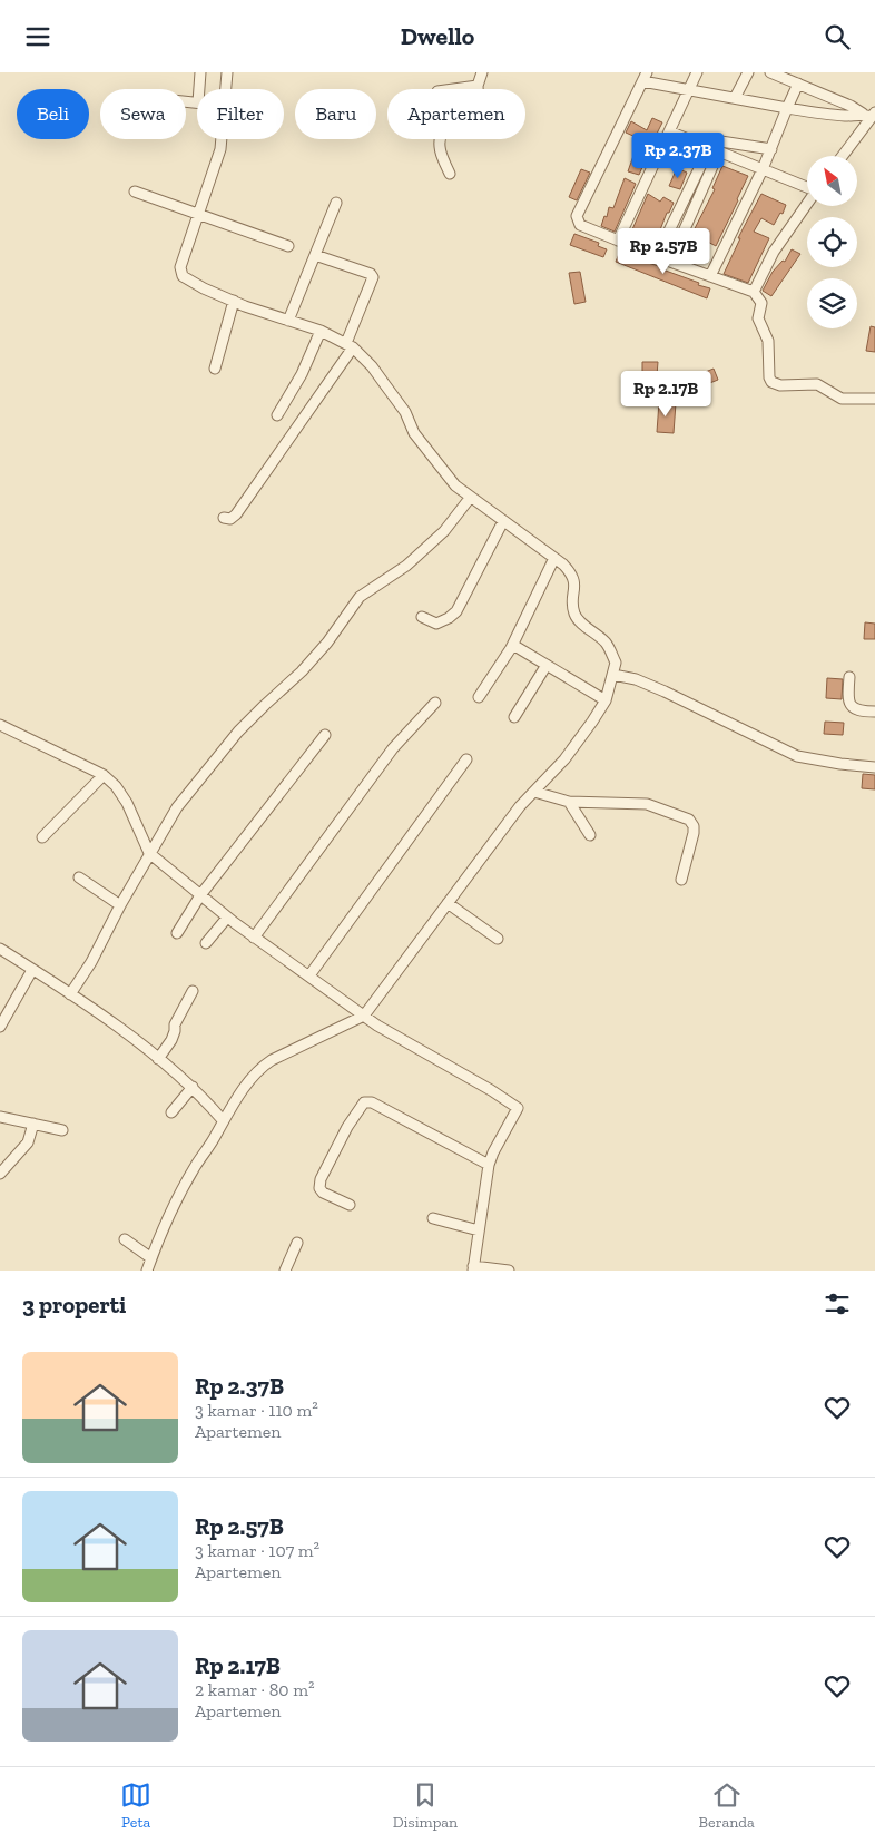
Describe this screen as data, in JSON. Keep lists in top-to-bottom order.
{
  "north": "top left",
  "page": {
    "header": "Dwello",
    "chip": [
      "Beli",
      "Sewa",
      "Filter",
      "Baru",
      "Apartemen"
    ],
    "price": ["Rp 2.37B", "Rp 2.57B", "Rp 2.17B"],
    "heading": "3 properti",
    "list": [
      {
        "name": "Rp 2.37B",
        "note": "3 kamar · 110 m² · Apartemen"
      },
      {
        "name": "Rp 2.57B",
        "note": "3 kamar · 107 m² · Apartemen"
      },
      {
        "name": "Rp 2.17B",
        "note": "2 kamar · 80 m² · Apartemen"
      }
    ],
    "tabs": ["Peta", "Disimpan", "Beranda"]
  }
}
